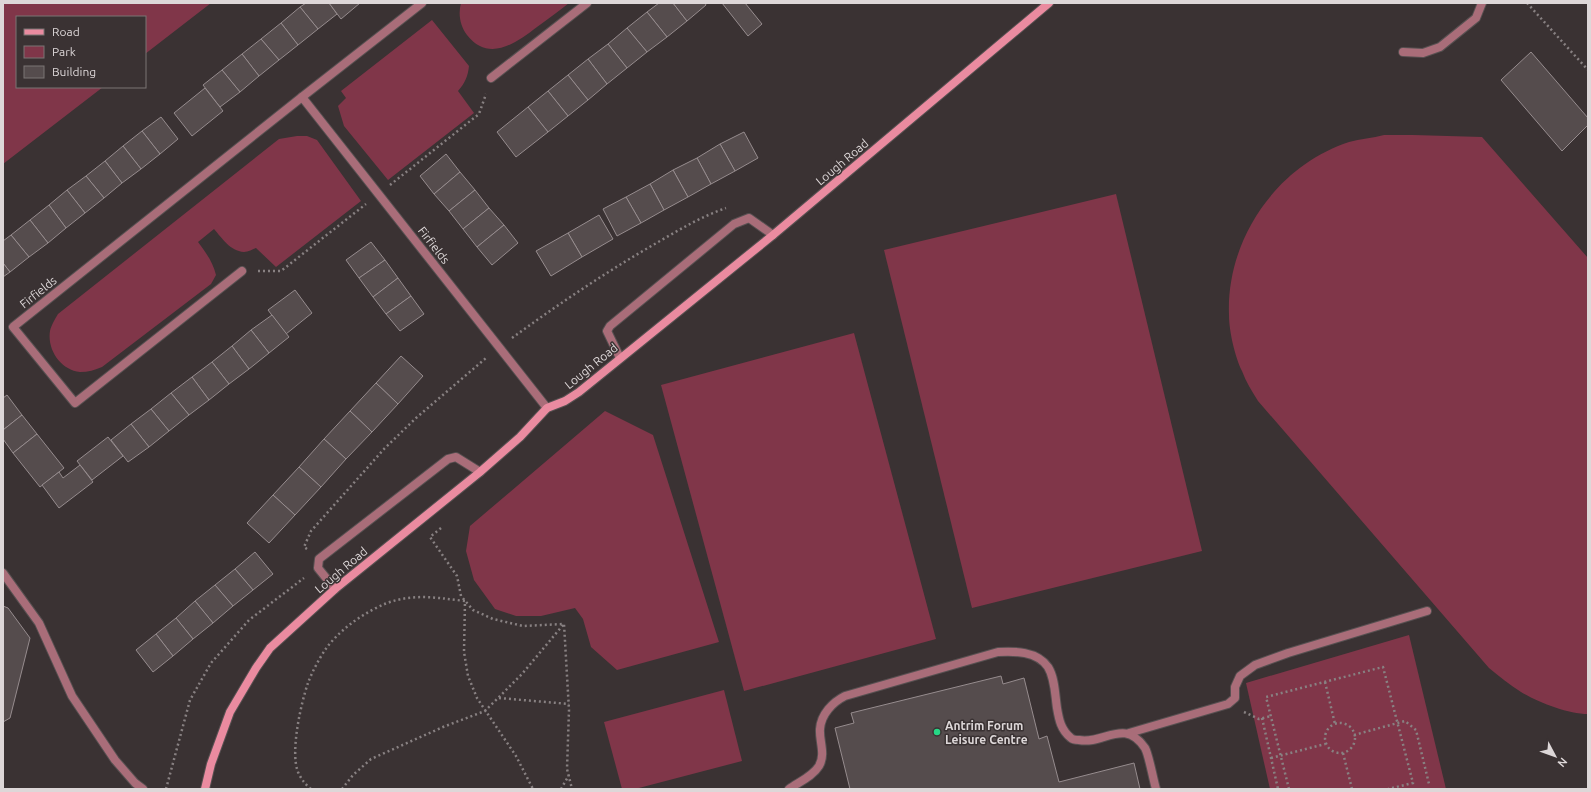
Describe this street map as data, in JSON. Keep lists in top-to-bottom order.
{
  "streets": {
    "street": ["Lough Road", "Firfields"]
  },
  "crossings": [
    ["Lough Road", "Firfields"]
  ],
  "places": ["Antrim Forum Leisure Centre"],
  "legend": ["Road", "Park", "Building"],
  "north": "bottom right"
}
